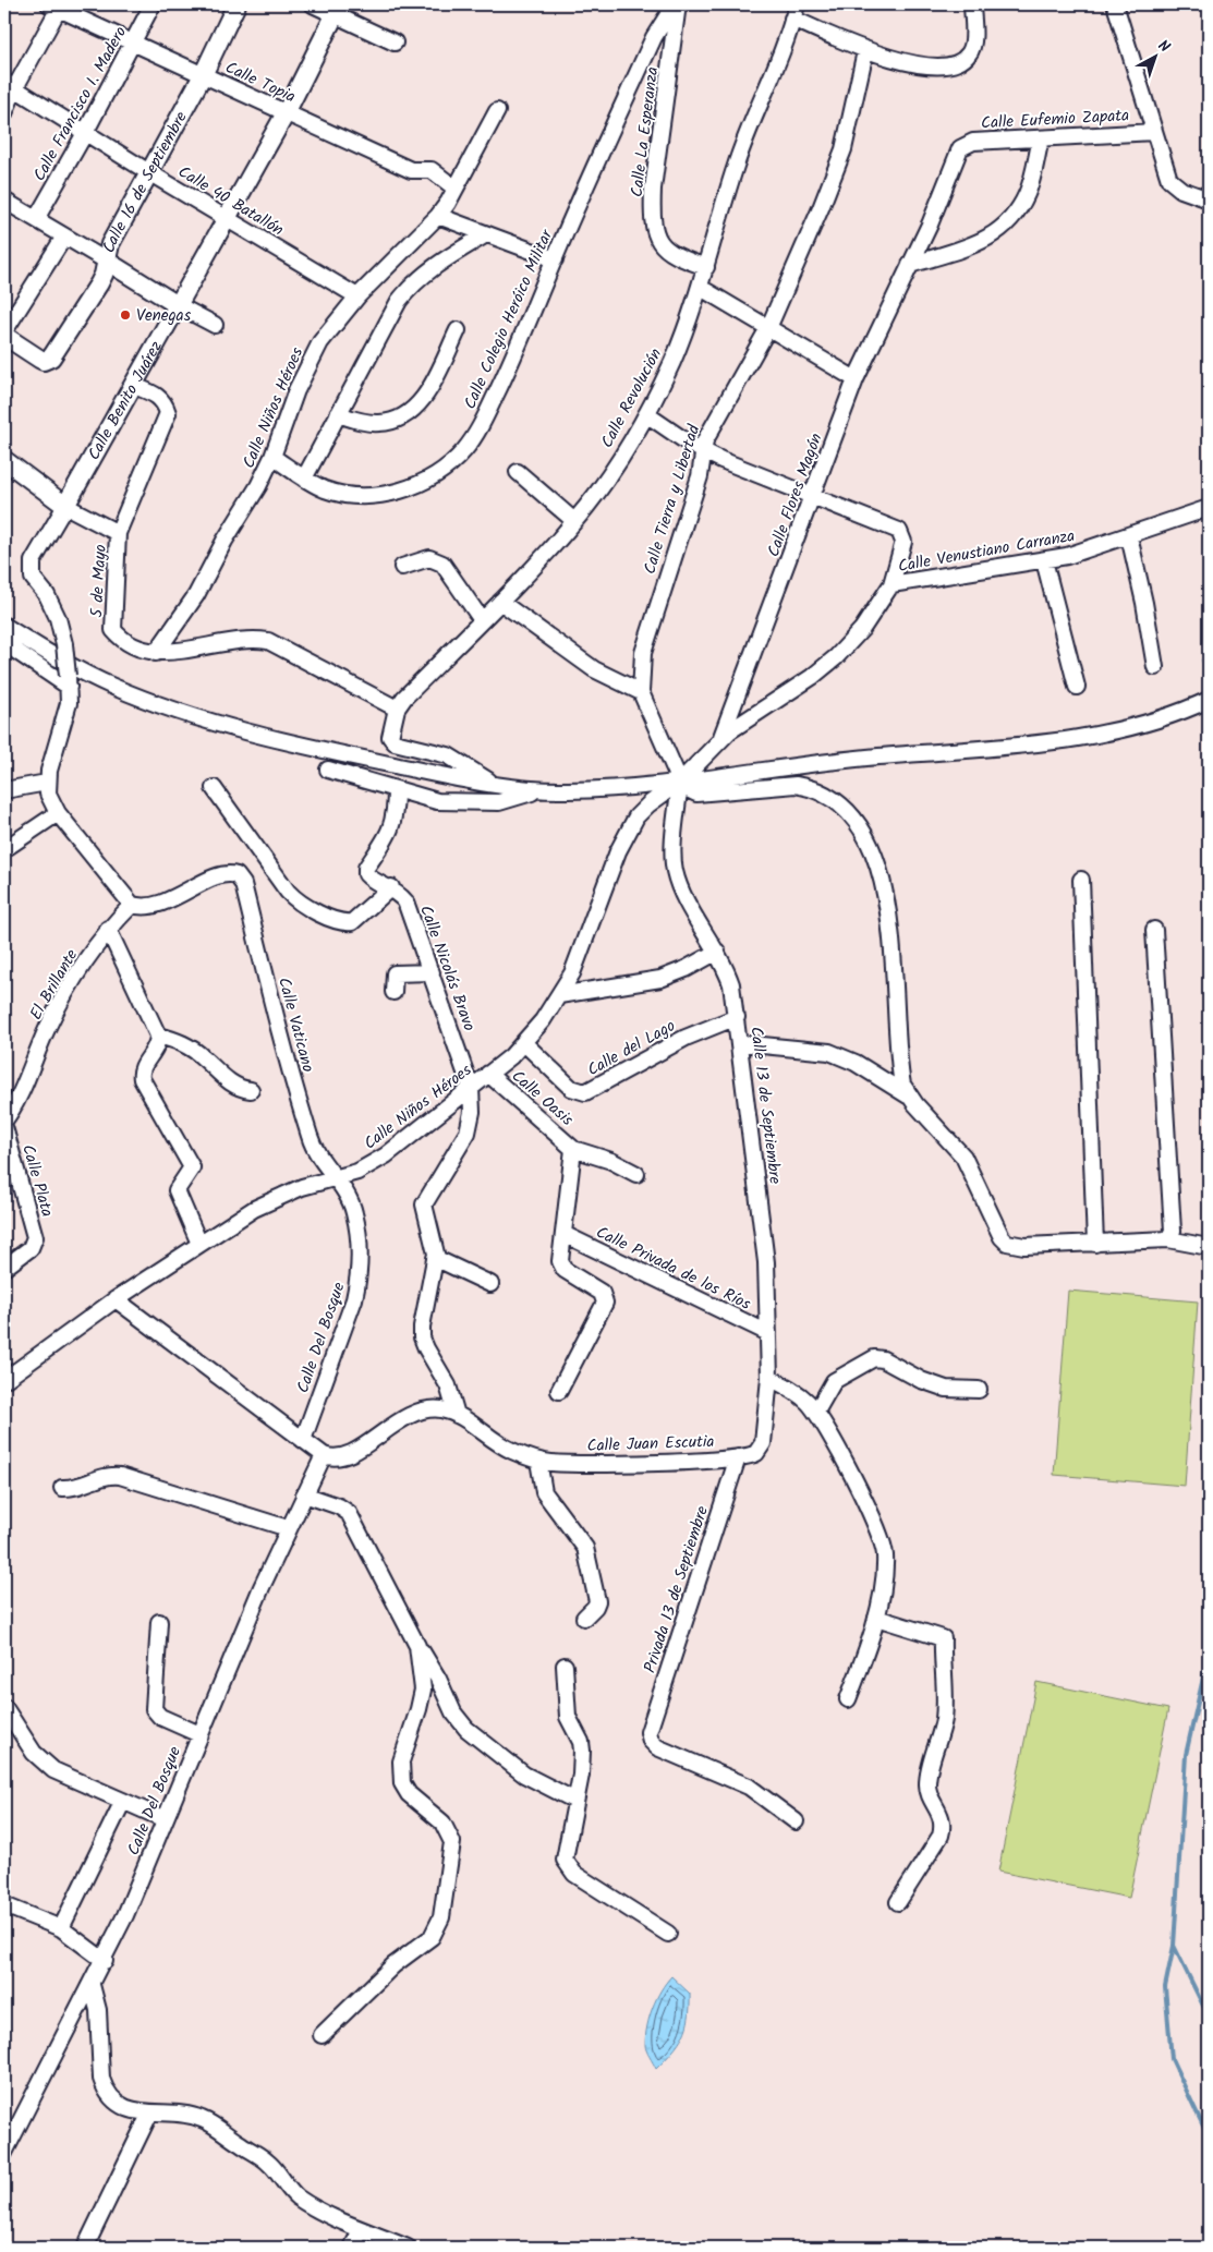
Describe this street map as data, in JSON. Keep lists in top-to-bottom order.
{
  "streets": {
    "street": [
      "Calle Topia",
      "Calle Francisco I. Madero",
      "Calle Eufemio Zapata",
      "Calle La Esperanza",
      "Calle 16 de Septiembre",
      "Calle 40 Batallón",
      "Calle Colegio Heróico Militar",
      "Calle Revolución",
      "Calle Benito Juárez",
      "Calle Niños Héroes",
      "Calle Flores Magón",
      "Calle Tierra y Libertad",
      "Calle Venustiano Carranza",
      "5 de Mayo",
      "Calle Nicolás Bravo",
      "El Brillante",
      "Calle Vaticano",
      "Calle del Lago",
      "Calle Oasis",
      "Calle 13 de Septiembre",
      "Calle Plata",
      "Calle Privada de los Ríos",
      "Calle Del Bosque",
      "Calle Juan Escutia",
      "Privada 13 de Septiembre"
    ]
  },
  "crossings": [
    ["Calle Topia", "Calle Francisco I. Madero"],
    ["Calle Topia", "Calle 16 de Septiembre"],
    ["Calle Topia", "Calle Benito Juárez"],
    ["Calle Topia", "Calle Niños Héroes"],
    ["Calle Francisco I. Madero", "Calle 40 Batallón"],
    ["Calle Eufemio Zapata", "Calle Flores Magón"],
    ["Calle La Esperanza", "Calle Colegio Heróico Militar"],
    ["Calle La Esperanza", "Calle Revolución"],
    ["Calle 16 de Septiembre", "Calle 40 Batallón"],
    ["Calle 40 Batallón", "Calle Benito Juárez"],
    ["Calle 40 Batallón", "Calle Niños Héroes"],
    ["Calle Colegio Heróico Militar", "Calle Niños Héroes"],
    ["Calle Niños Héroes", "Calle Venustiano Carranza"],
    ["Calle Niños Héroes", "5 de Mayo"],
    ["Calle Niños Héroes", "Calle Nicolás Bravo"],
    ["Calle Niños Héroes", "Calle Vaticano"],
    ["Calle Niños Héroes", "Calle del Lago"],
    ["Calle Niños Héroes", "Calle Oasis"],
    ["Calle Niños Héroes", "Calle 13 de Septiembre"],
    ["Calle Flores Magón", "Calle Venustiano Carranza"],
    ["Calle Venustiano Carranza", "Calle 13 de Septiembre"],
    ["El Brillante", "Calle Vaticano"],
    ["Calle Vaticano", "Calle Del Bosque"],
    ["Calle del Lago", "Calle 13 de Septiembre"],
    ["Calle 13 de Septiembre", "Calle Privada de los Ríos"],
    ["Calle 13 de Septiembre", "Calle Juan Escutia"],
    ["Calle Del Bosque", "Calle Juan Escutia"],
    ["Calle Juan Escutia", "Privada 13 de Septiembre"]
  ],
  "places": ["Venegas"],
  "north": "top right"
}
